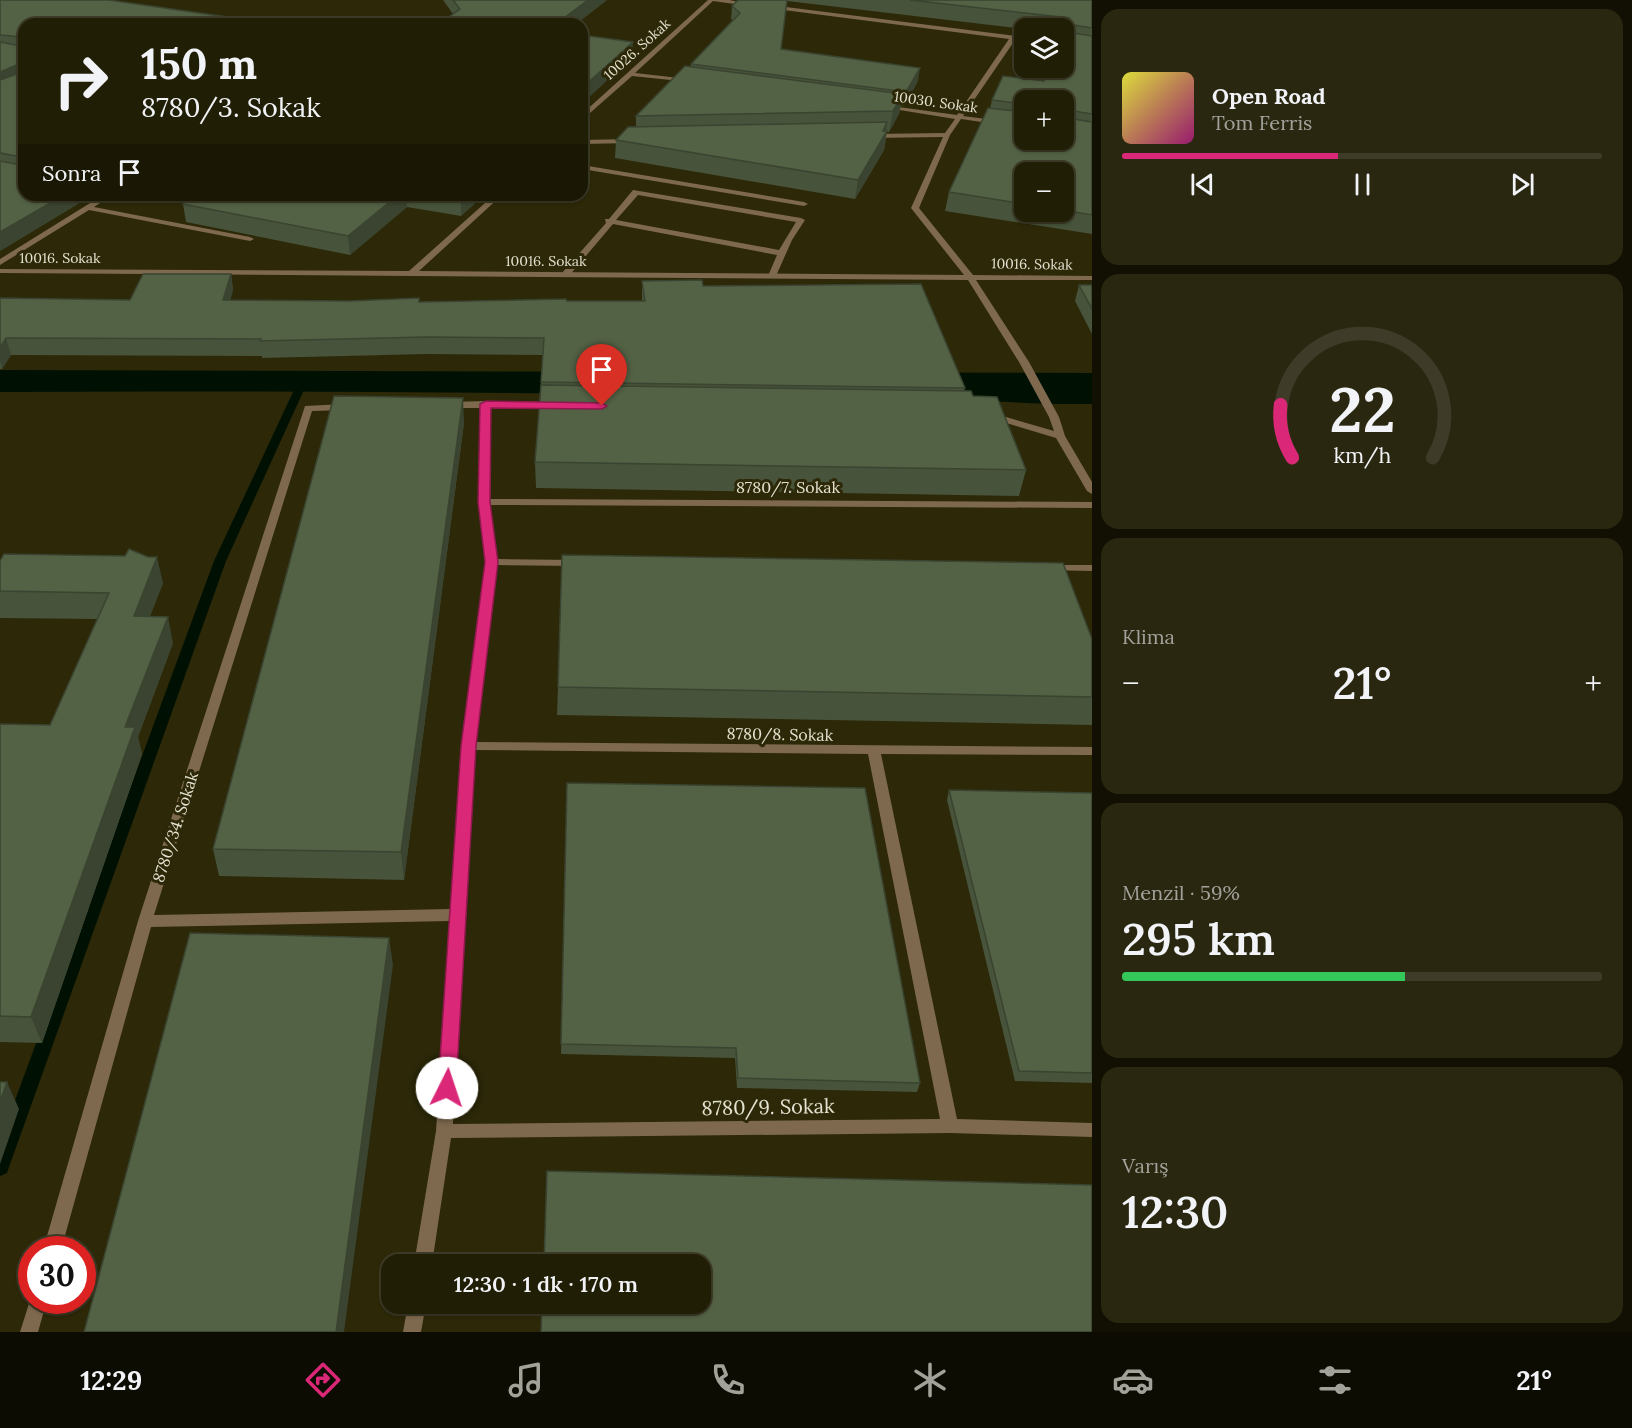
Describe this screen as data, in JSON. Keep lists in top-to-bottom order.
{
  "streets": {
    "street": [
      "10026. Sokak",
      "10030. Sokak",
      "10016. Sokak",
      "8780/7. Sokak",
      "8780/8. Sokak",
      "8780/34. Sokak",
      "8780/9. Sokak"
    ]
  },
  "page": {
    "map_buttons": ["+", "−"],
    "turn": ["150 m", "8780/3. Sokak"],
    "song": ["Open Road", "Tom Ferris"],
    "then": "Sonra",
    "tile": [
      "Klima",
      ["Menzil · 59%", "295 km"],
      ["Varış", "12:30"]
    ],
    "heat": ["−", "21°", "+"],
    "limit": "30",
    "trip": "12:30 · 1 dk · 170 m",
    "tabs": ["12:29", "21°"],
    "gauge": ["22", "km/h"]
  }
}
